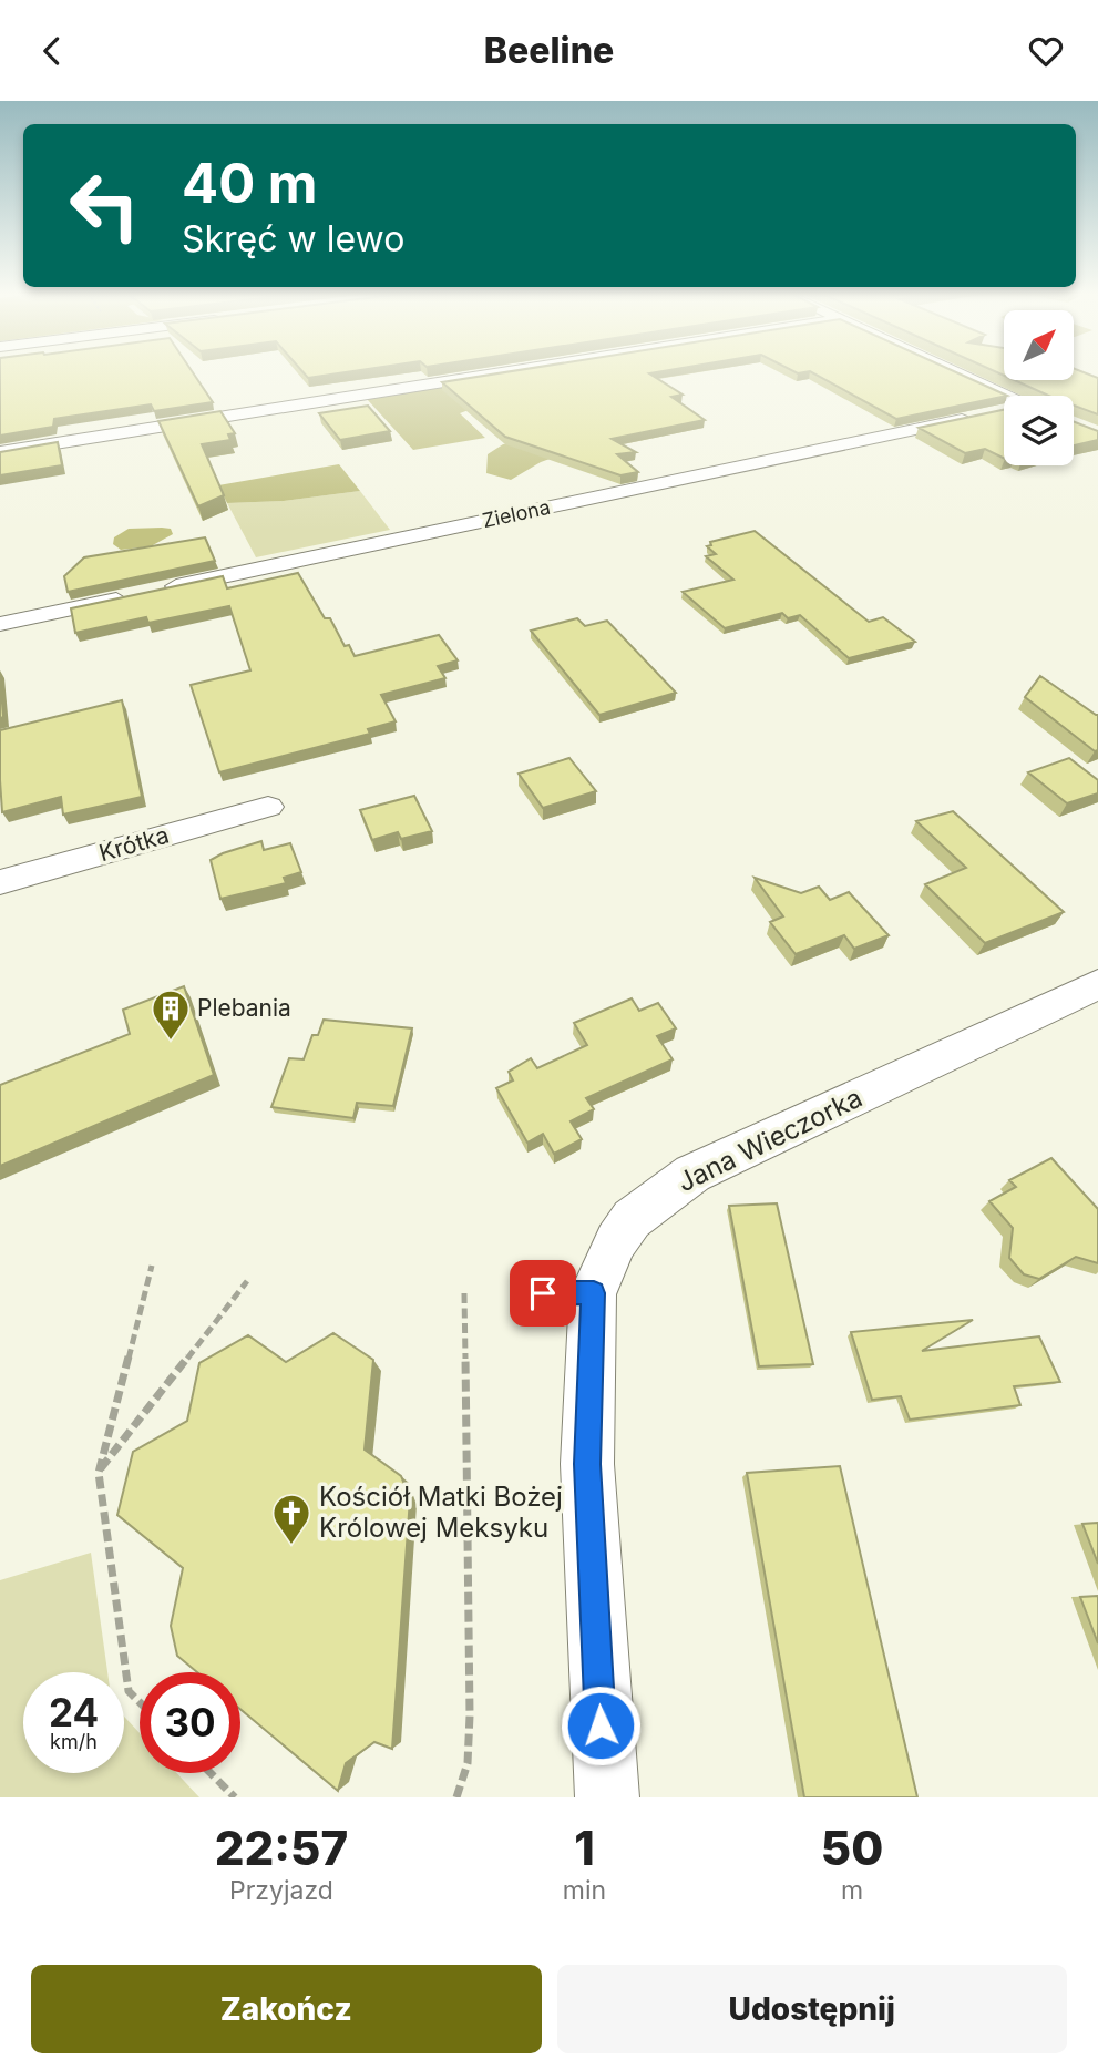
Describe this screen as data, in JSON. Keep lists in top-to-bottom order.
{
  "streets": {
    "street": ["Zielona", "Krótka", "Jana Wieczorka"]
  },
  "places": {
    "building": ["Plebania"],
    "church": ["Kościół Matki Bożej Królowej Meksyku"]
  },
  "north": "top right",
  "page": {
    "header": "Beeline",
    "turn": ["40 m", "Skręć w lewo"],
    "speed": "24 km/h",
    "limit": "30",
    "eta": [
      "22:57",
      "Przyjazd",
      "1",
      "min",
      "50",
      "m"
    ],
    "buttons": ["Zakończ", "Udostępnij"]
  }
}
